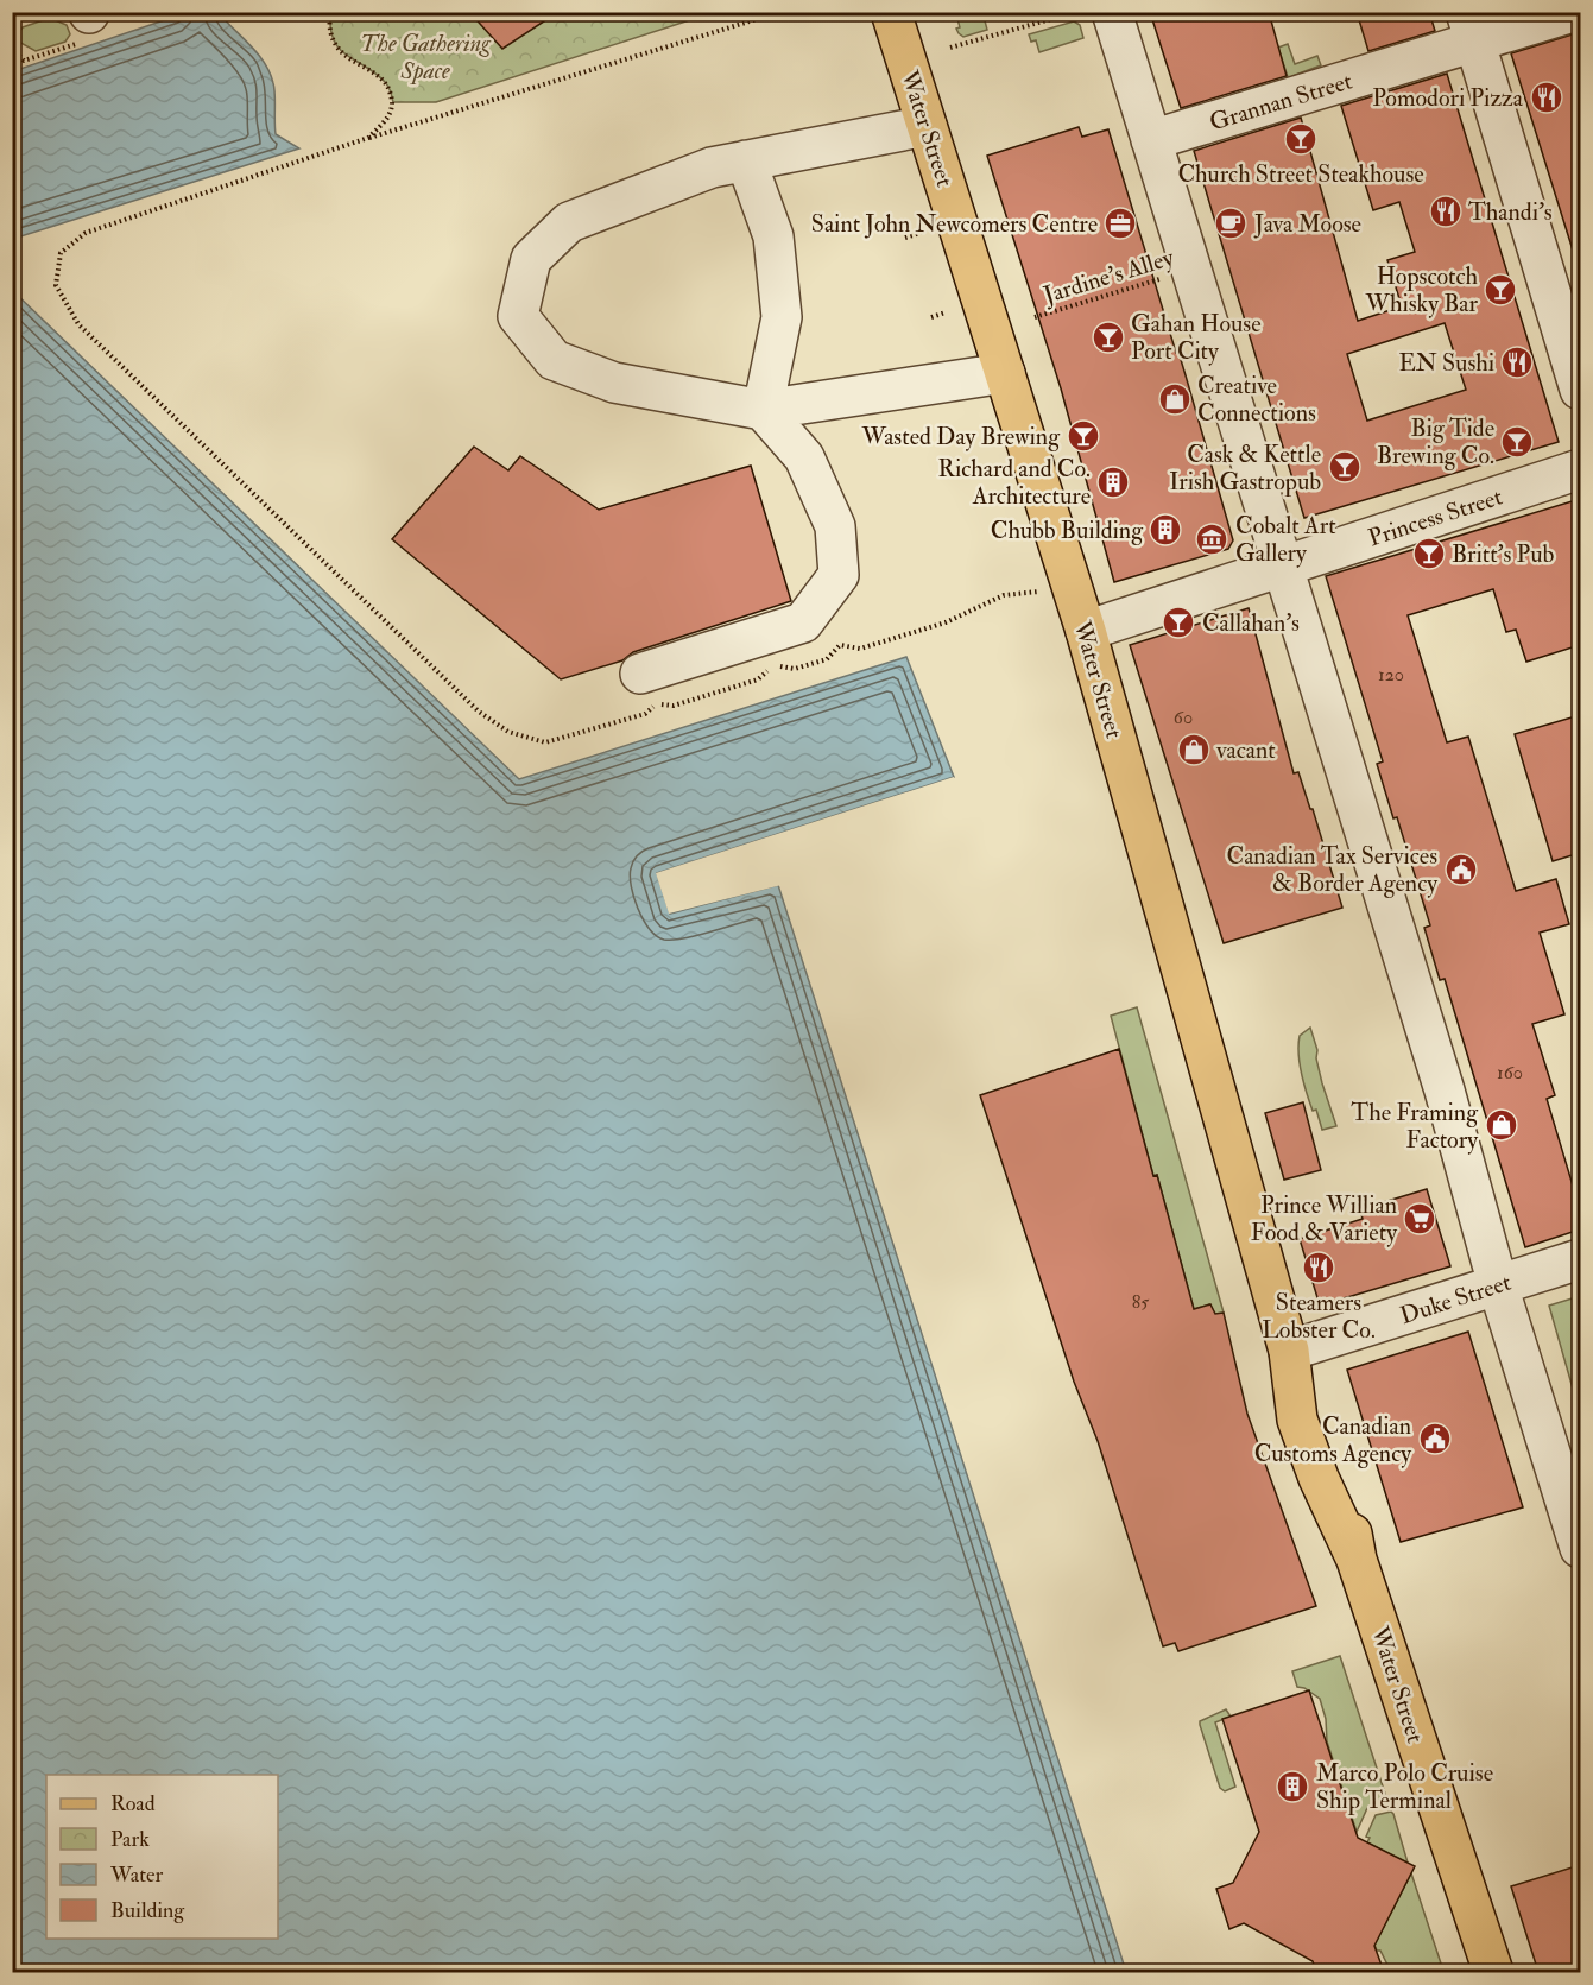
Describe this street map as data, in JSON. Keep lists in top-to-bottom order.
{
  "streets": {
    "main road": ["Water Street"],
    "street": ["Grannan Street", "Princess Street", "Duke Street"],
    "path": ["Jardine's Alley"]
  },
  "crossings": [
    ["Water Street", "Princess Street"],
    ["Water Street", "Duke Street"]
  ],
  "parks": ["The Gathering Space"],
  "places": {
    "restaurant": [
      "Pomodori Pizza",
      "Thandi's",
      "EN Sushi",
      "Steamers Lobster Co."
    ],
    "bar": [
      "Church Street Steakhouse",
      "Hopscotch Whisky Bar",
      "Gahan House Port City",
      "Wasted Day Brewing",
      "Big Tide Brewing Co.",
      "Cask & Kettle Irish Gastropub",
      "Britt's Pub",
      "Callahan's"
    ],
    "office": ["Saint John Newcomers Centre"],
    "cafe": ["Java Moose"],
    "shop": ["Creative Connections", "vacant", "The Framing Factory"],
    "building": ["Richard and Co. Architecture", "Chubb Building", "Marco Polo Cruise Ship Terminal"],
    "museum": ["Cobalt Art Gallery"],
    "public building": ["Canadian Tax Services & Border Agency", "Canadian Customs Agency"],
    "supermarket": ["Prince Willian Food & Variety"]
  },
  "house_numbers": [
    "120",
    "60",
    "160",
    "85"
  ],
  "legend": [
    "Road",
    "Park",
    "Water",
    "Building"
  ]
}
